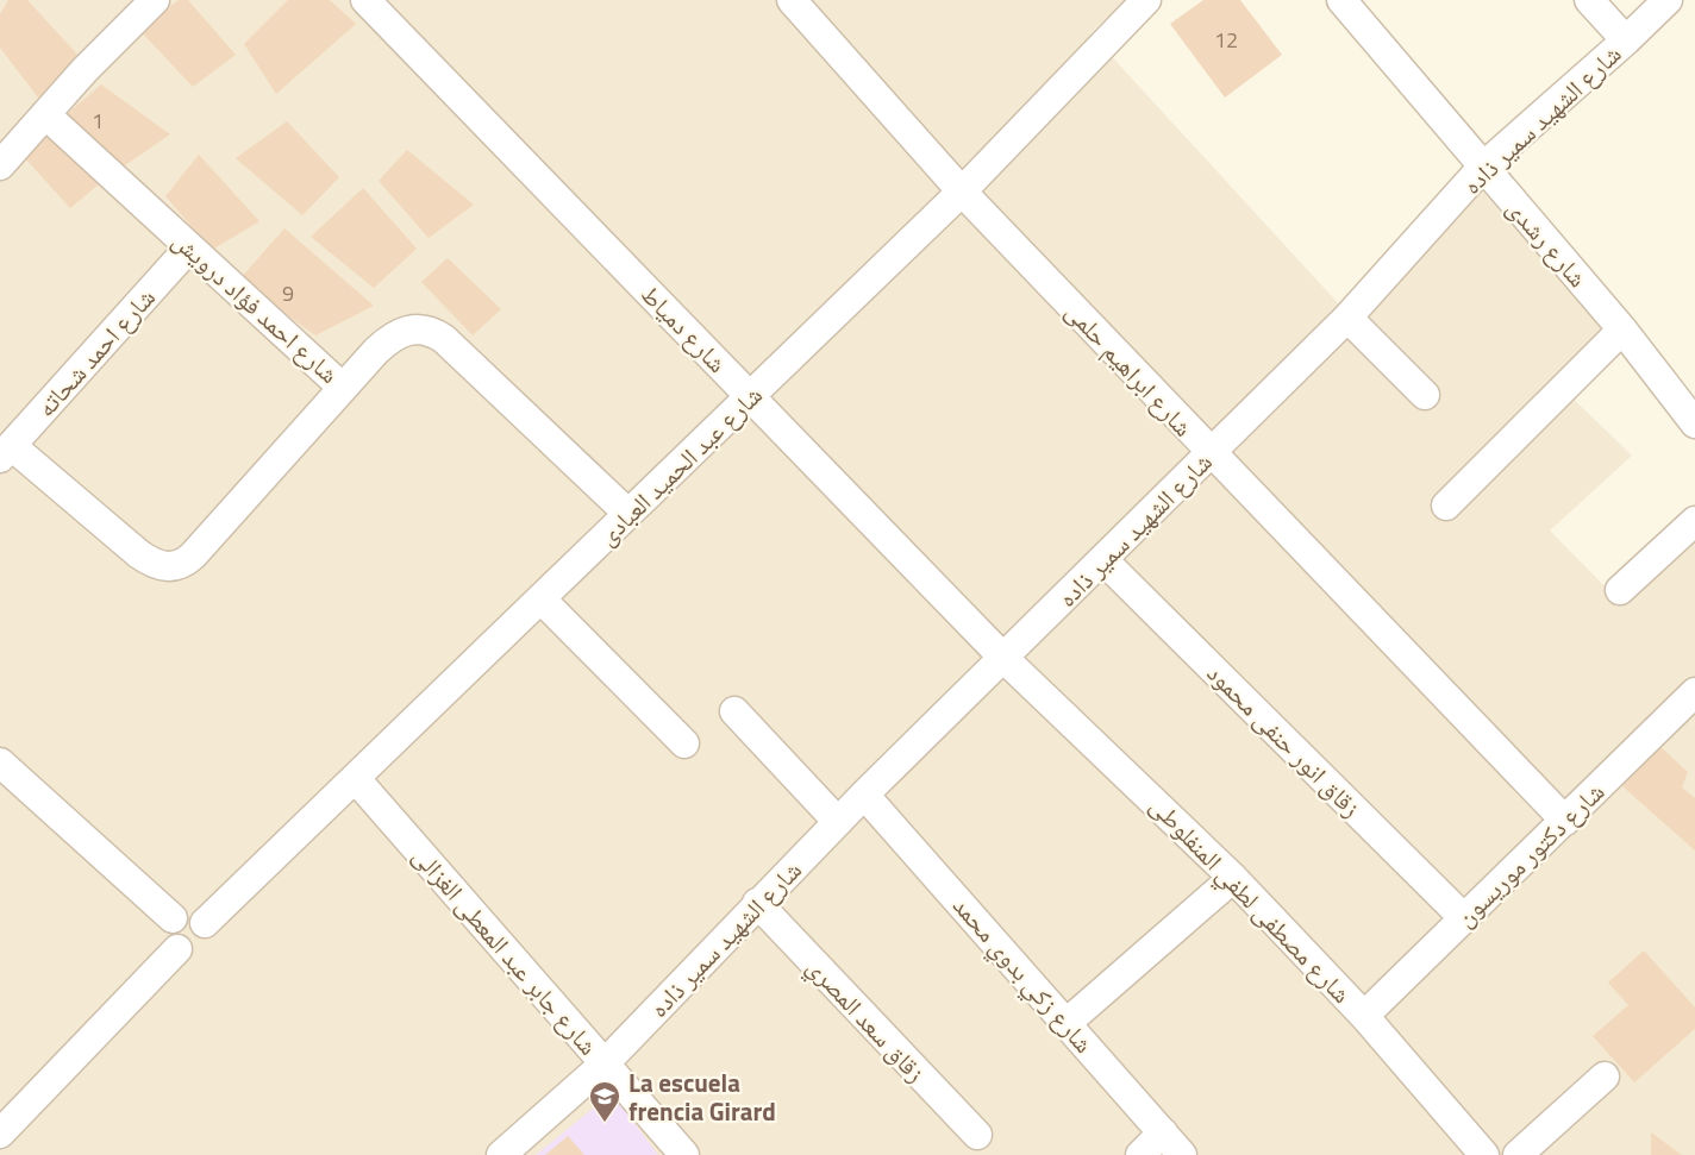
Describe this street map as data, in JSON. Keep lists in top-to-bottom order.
{
  "streets": {
    "street": [
      "شارع الشهيد سمير ذاده",
      "شارع رشدى",
      "شارع احمد فؤاد درويش",
      "شارع دمياط",
      "شارع احمد شحاته",
      "شارع ابراهيم حلمى",
      "شارع عبد الحميد العبادى",
      "زقاق انور حنفى محمود",
      "شارع دكتور موريسون",
      "شارع مصطفى لطفي المنفلوطى",
      "شارع جابر عبد المعطى الغزالى",
      "شارع زكي بدوي محمد",
      "زقاق سعد المصري"
    ]
  },
  "crossings": [
    ["شارع الشهيد سمير ذاده", "شارع رشدى"],
    ["شارع الشهيد سمير ذاده", "شارع دمياط"],
    ["شارع الشهيد سمير ذاده", "شارع ابراهيم حلمى"],
    ["شارع الشهيد سمير ذاده", "زقاق انور حنفى محمود"],
    ["شارع الشهيد سمير ذاده", "شارع مصطفى لطفي المنفلوطى"],
    ["شارع الشهيد سمير ذاده", "شارع جابر عبد المعطى الغزالى"],
    ["شارع الشهيد سمير ذاده", "شارع زكي بدوي محمد"],
    ["شارع الشهيد سمير ذاده", "زقاق سعد المصري"],
    ["شارع احمد فؤاد درويش", "شارع احمد شحاته"],
    ["شارع احمد فؤاد درويش", "شارع عبد الحميد العبادى"],
    ["شارع دمياط", "شارع عبد الحميد العبادى"],
    ["شارع دمياط", "شارع مصطفى لطفي المنفلوطى"],
    ["شارع ابراهيم حلمى", "شارع عبد الحميد العبادى"],
    ["شارع ابراهيم حلمى", "شارع دكتور موريسون"],
    ["شارع عبد الحميد العبادى", "شارع جابر عبد المعطى الغزالى"],
    ["زقاق انور حنفى محمود", "شارع دكتور موريسون"],
    ["شارع دكتور موريسون", "شارع مصطفى لطفي المنفلوطى"]
  ],
  "places": {
    "school or university": ["La escuela frencia Girard"]
  },
  "house_numbers": ["12", "1", "9"]
}
